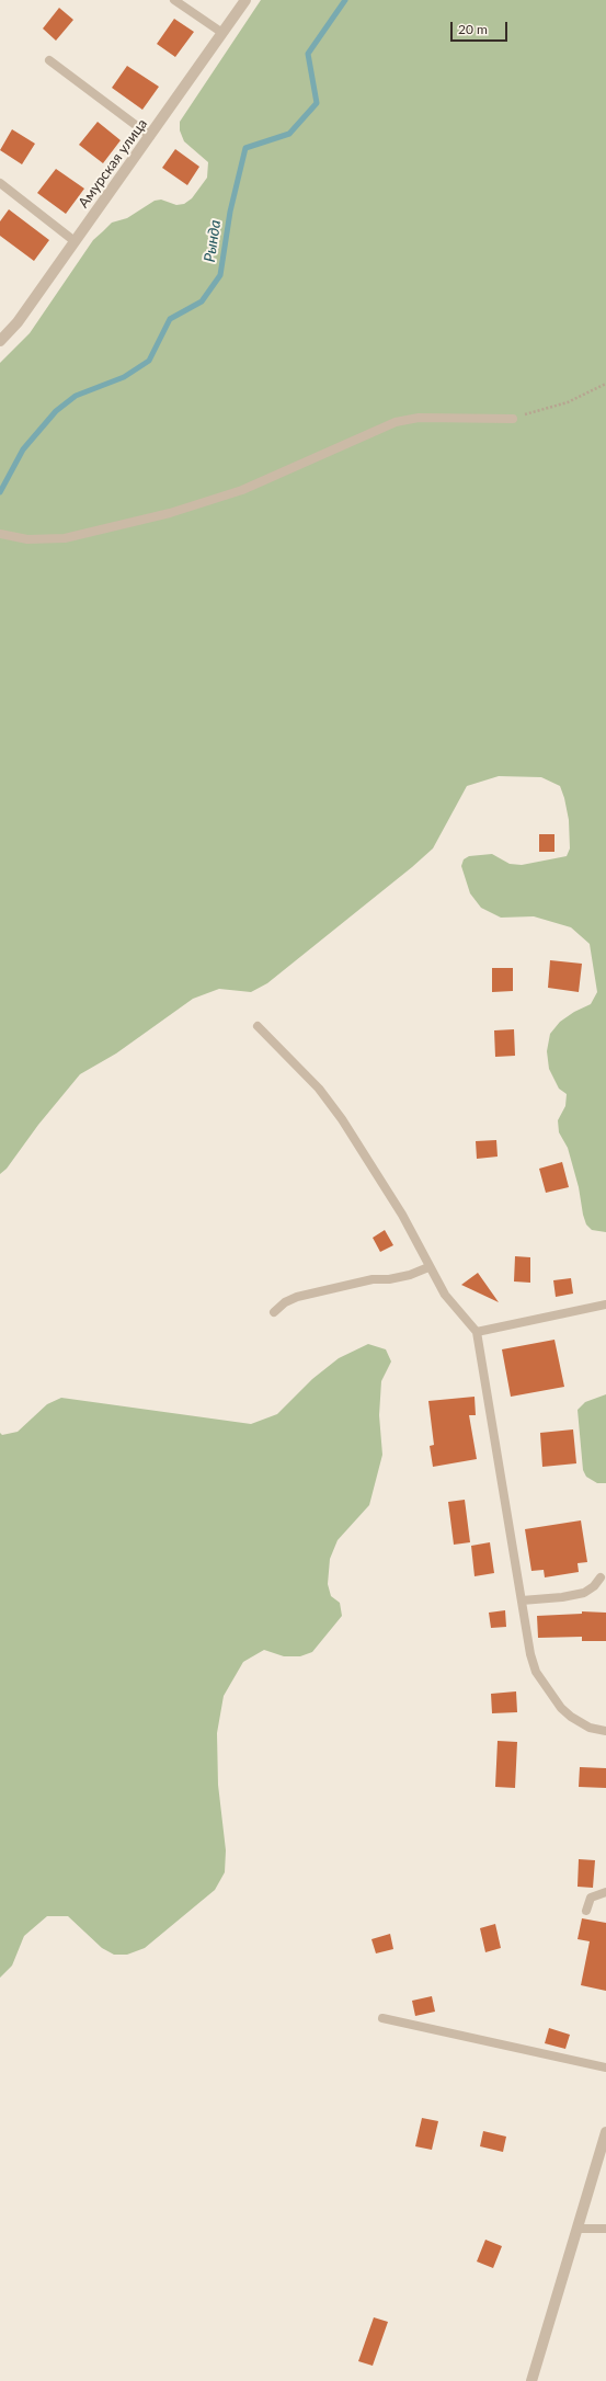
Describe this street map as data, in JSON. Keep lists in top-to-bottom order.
{
  "streets": {
    "street": ["Амурская улица"]
  },
  "water": ["Рында"],
  "scale_bar": "20 m"
}
